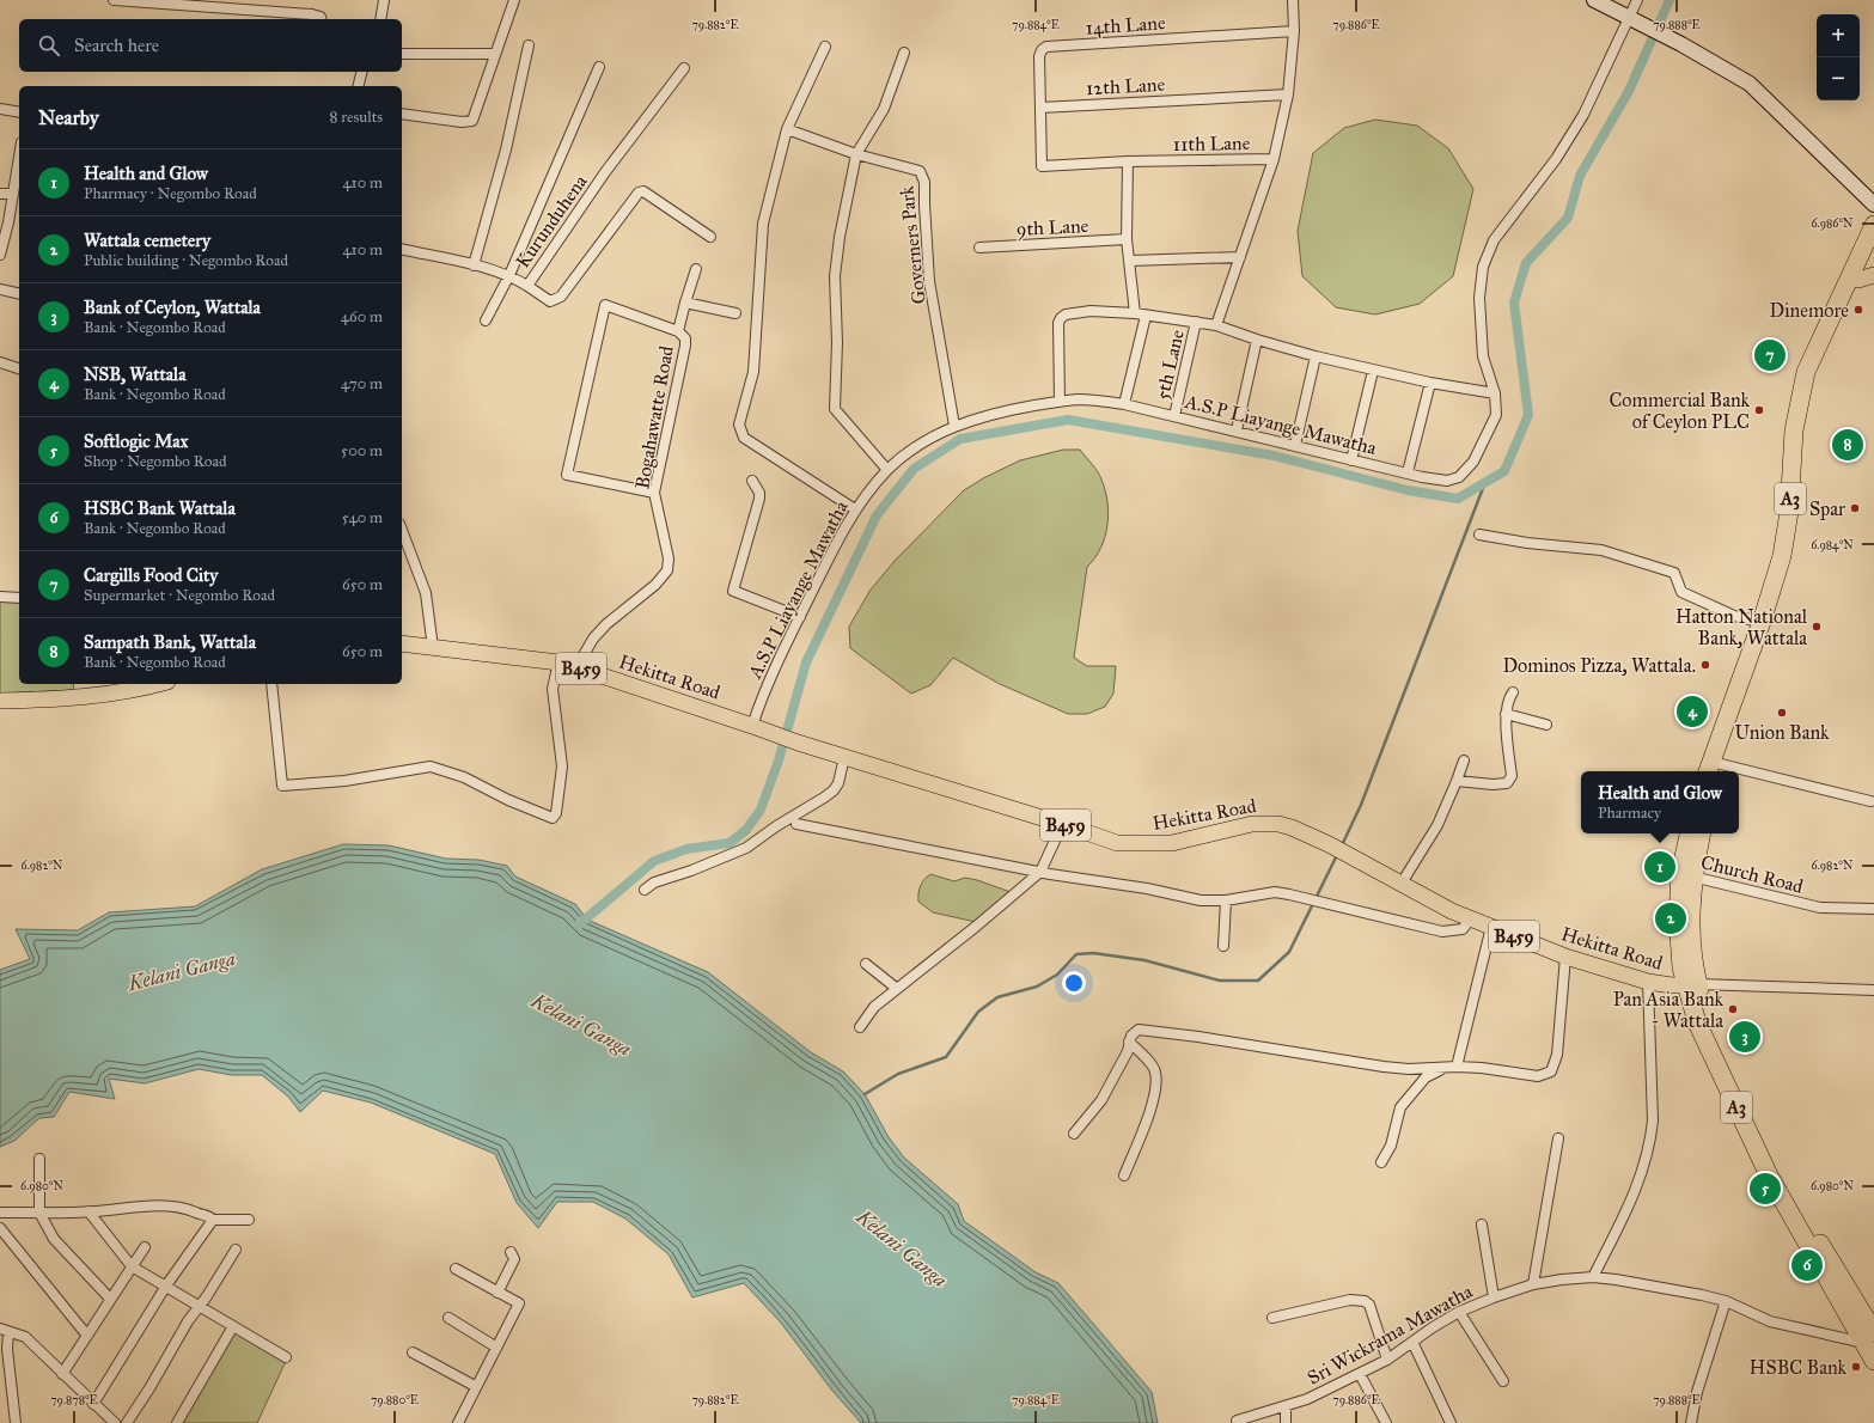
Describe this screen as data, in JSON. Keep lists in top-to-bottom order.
{
  "streets": {
    "highway": ["A3"],
    "main road": ["B459", "Hekitta Road"],
    "street": [
      "14th Lane",
      "12th Lane",
      "11th Lane",
      "Kurunduhena",
      "9th Lane",
      "Governers Park",
      "5th Lane",
      "Bogahawatte Road",
      "A.S.P Liayange Mawatha",
      "Church Road",
      "Sri Wickrama Mawatha"
    ]
  },
  "crossings": [
    ["14th Lane", "12th Lane"],
    ["Governers Park", "A.S.P Liayange Mawatha"],
    ["5th Lane", "A.S.P Liayange Mawatha"],
    ["Bogahawatte Road", "Hekitta Road"],
    ["A.S.P Liayange Mawatha", "Hekitta Road"],
    ["A3", "Hekitta Road"],
    ["A3", "Church Road"],
    ["A3", "Sri Wickrama Mawatha"]
  ],
  "water": ["Kelani Ganga"],
  "places": [
    "Dinemore",
    "Commercial Bank of Ceylon PLC",
    "Spar",
    "Hatton National Bank, Wattala",
    "Dominos Pizza, Wattala.",
    "Union Bank",
    "Pan Asia Bank - Wattala",
    "HSBC Bank"
  ],
  "page": {
    "map_buttons": ["+", "−"],
    "search": "Search here",
    "heading": ["Nearby", "8 results"],
    "list": [
      {
        "mark": "1",
        "name": "Health and Glow",
        "note": "Pharmacy · Negombo Road",
        "value": "410 m"
      },
      {
        "mark": "2",
        "name": "Wattala cemetery",
        "note": "Public building · Negombo Road",
        "value": "410 m"
      },
      {
        "mark": "3",
        "name": "Bank of Ceylon, Wattala",
        "note": "Bank · Negombo Road",
        "value": "460 m"
      },
      {
        "mark": "4",
        "name": "NSB, Wattala",
        "note": "Bank · Negombo Road",
        "value": "470 m"
      },
      {
        "mark": "5",
        "name": "Softlogic Max",
        "note": "Shop · Negombo Road",
        "value": "500 m"
      },
      {
        "mark": "6",
        "name": "HSBC Bank Wattala",
        "note": "Bank · Negombo Road",
        "value": "540 m"
      },
      {
        "mark": "7",
        "name": "Cargills Food City",
        "note": "Supermarket · Negombo Road",
        "value": "650 m"
      },
      {
        "mark": "8",
        "name": "Sampath Bank, Wattala",
        "note": "Bank · Negombo Road",
        "value": "650 m"
      }
    ],
    "pins": [
      "7",
      "8",
      "4",
      "1",
      "2",
      "3",
      "5",
      "6"
    ],
    "popup": ["Health and Glow", "Pharmacy"]
  },
  "coordinates": [
    "79.882°E",
    "79.884°E",
    "79.886°E",
    "79.888°E",
    "6.986°N",
    "6.984°N",
    "6.982°N",
    "6.980°N",
    "79.878°E",
    "79.880°E"
  ]
}
